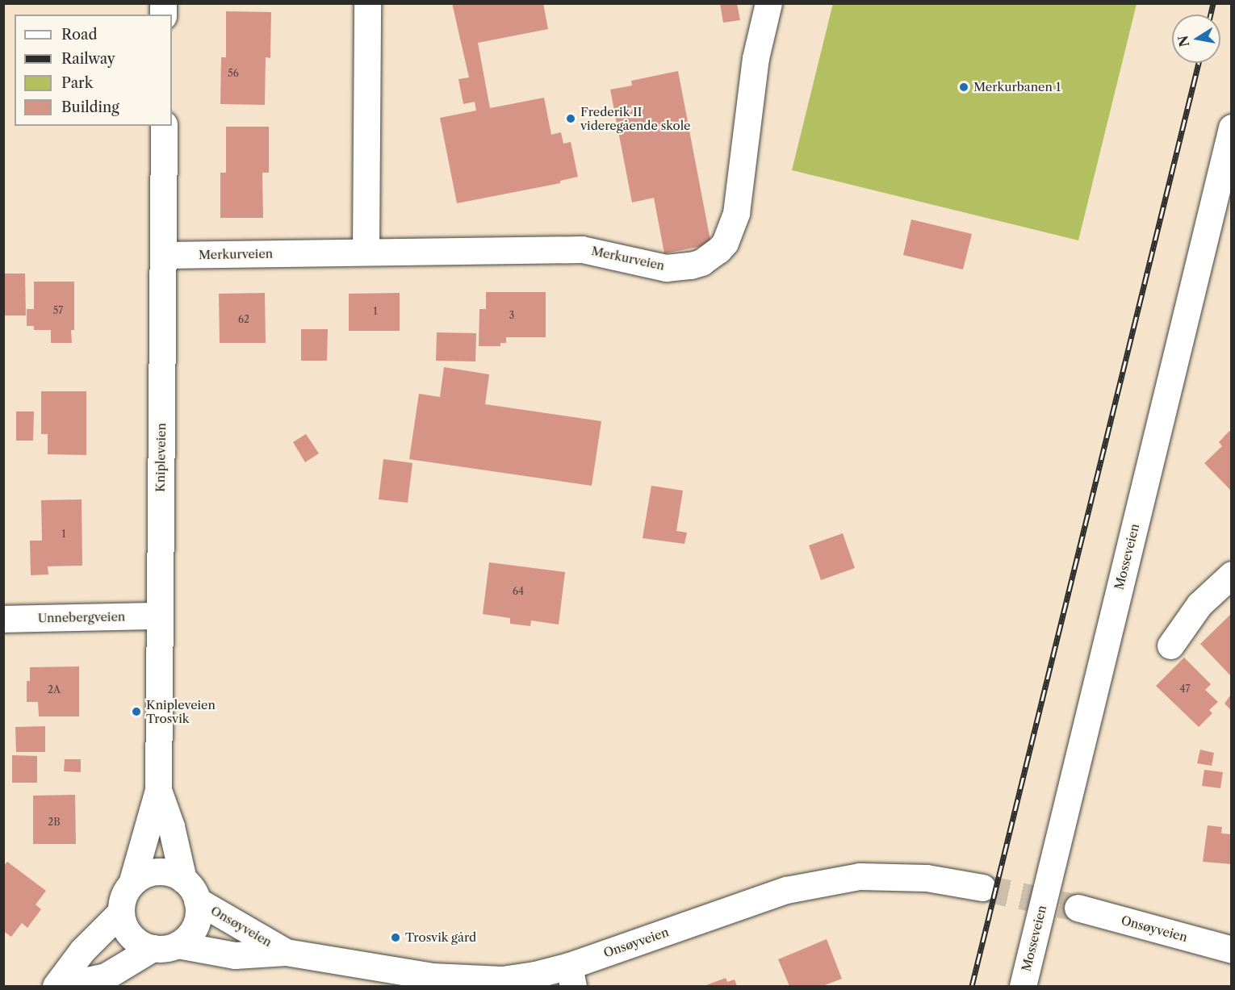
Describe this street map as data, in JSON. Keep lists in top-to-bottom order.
{
  "streets": {
    "main road": [
      "Merkurveien",
      "Knipleveien",
      "Mosseveien",
      "Unnebergveien",
      "Onsøyveien"
    ]
  },
  "crossings": [
    ["Merkurveien", "Knipleveien"],
    ["Knipleveien", "Unnebergveien"],
    ["Knipleveien", "Onsøyveien"]
  ],
  "places": [
    "Merkurbanen 1",
    "Frederik II videregående skole",
    "Knipleveien Trosvik",
    "Trosvik gård"
  ],
  "house_numbers": [
    "56",
    "57",
    "1",
    "3",
    "62",
    "1",
    "64",
    "47",
    "2A",
    "2B"
  ],
  "legend": [
    "Road",
    "Railway",
    "Park",
    "Building"
  ],
  "north": "left"
}
